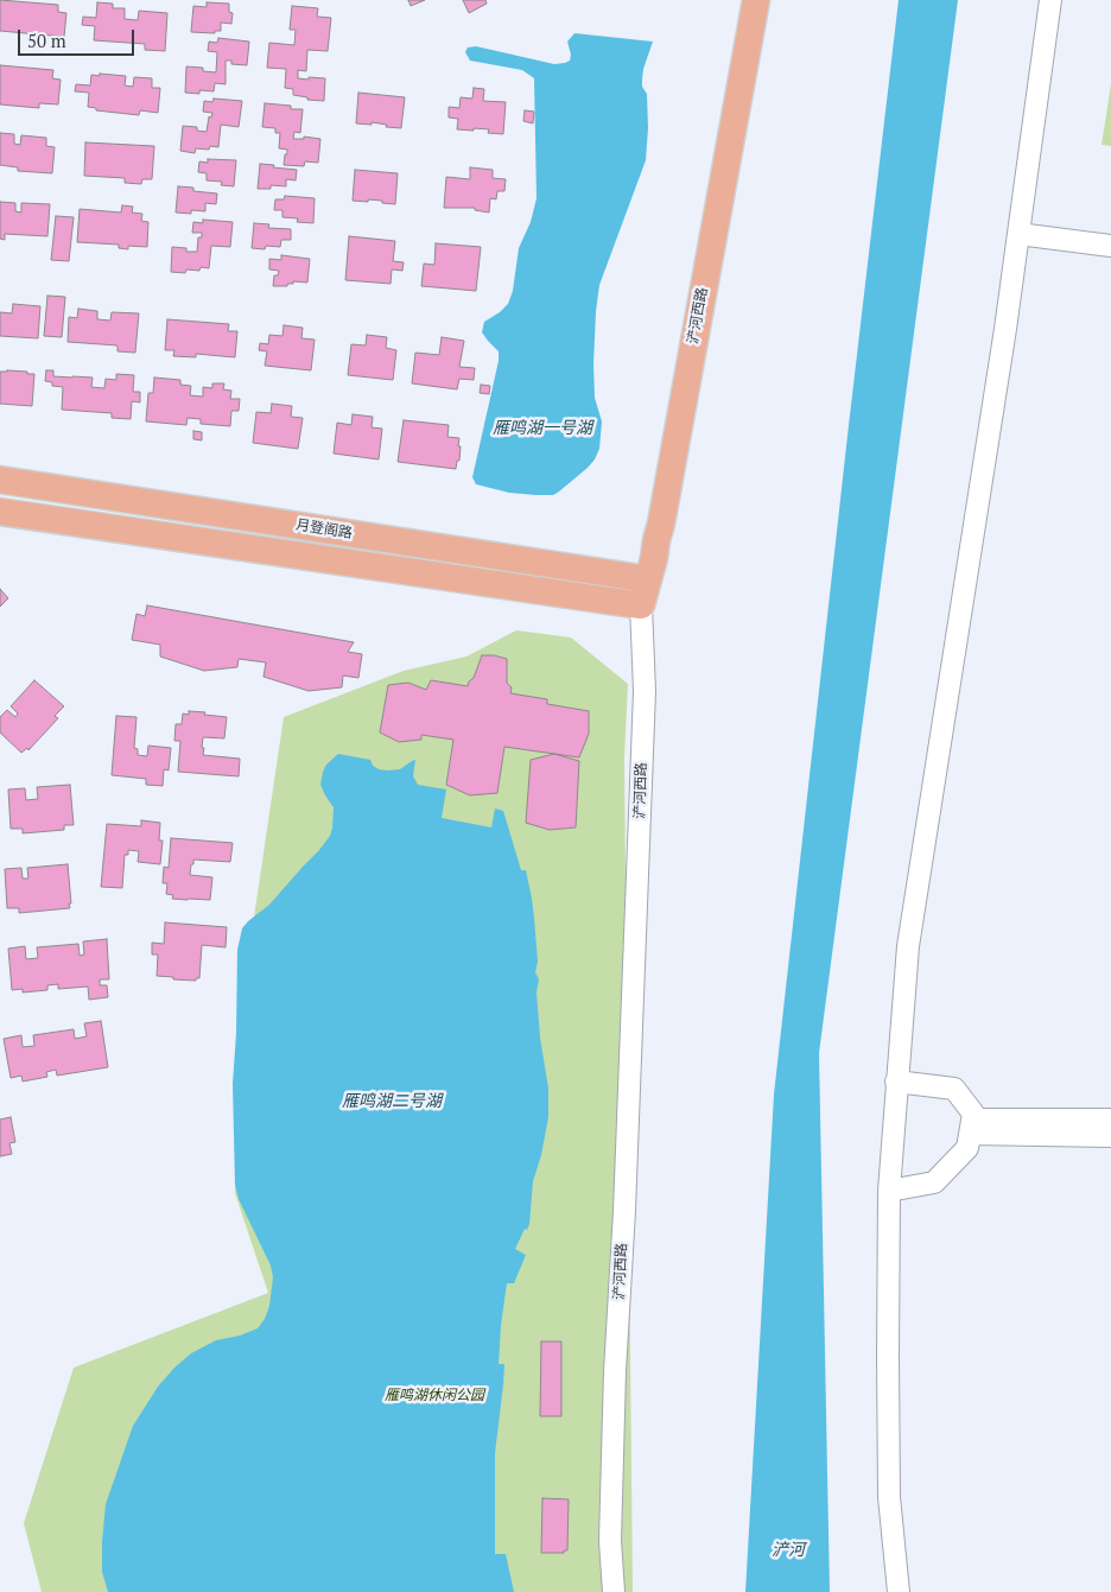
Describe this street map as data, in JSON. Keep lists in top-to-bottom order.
{
  "streets": {
    "main road": ["浐河西路", "月登阁路"]
  },
  "crossings": [
    ["浐河西路", "月登阁路"]
  ],
  "water": ["雁鸣湖一号湖", "雁鸣湖二号湖", "浐河"],
  "parks": ["雁鸣湖休闲公园"],
  "scale_bar": "50 m"
}
